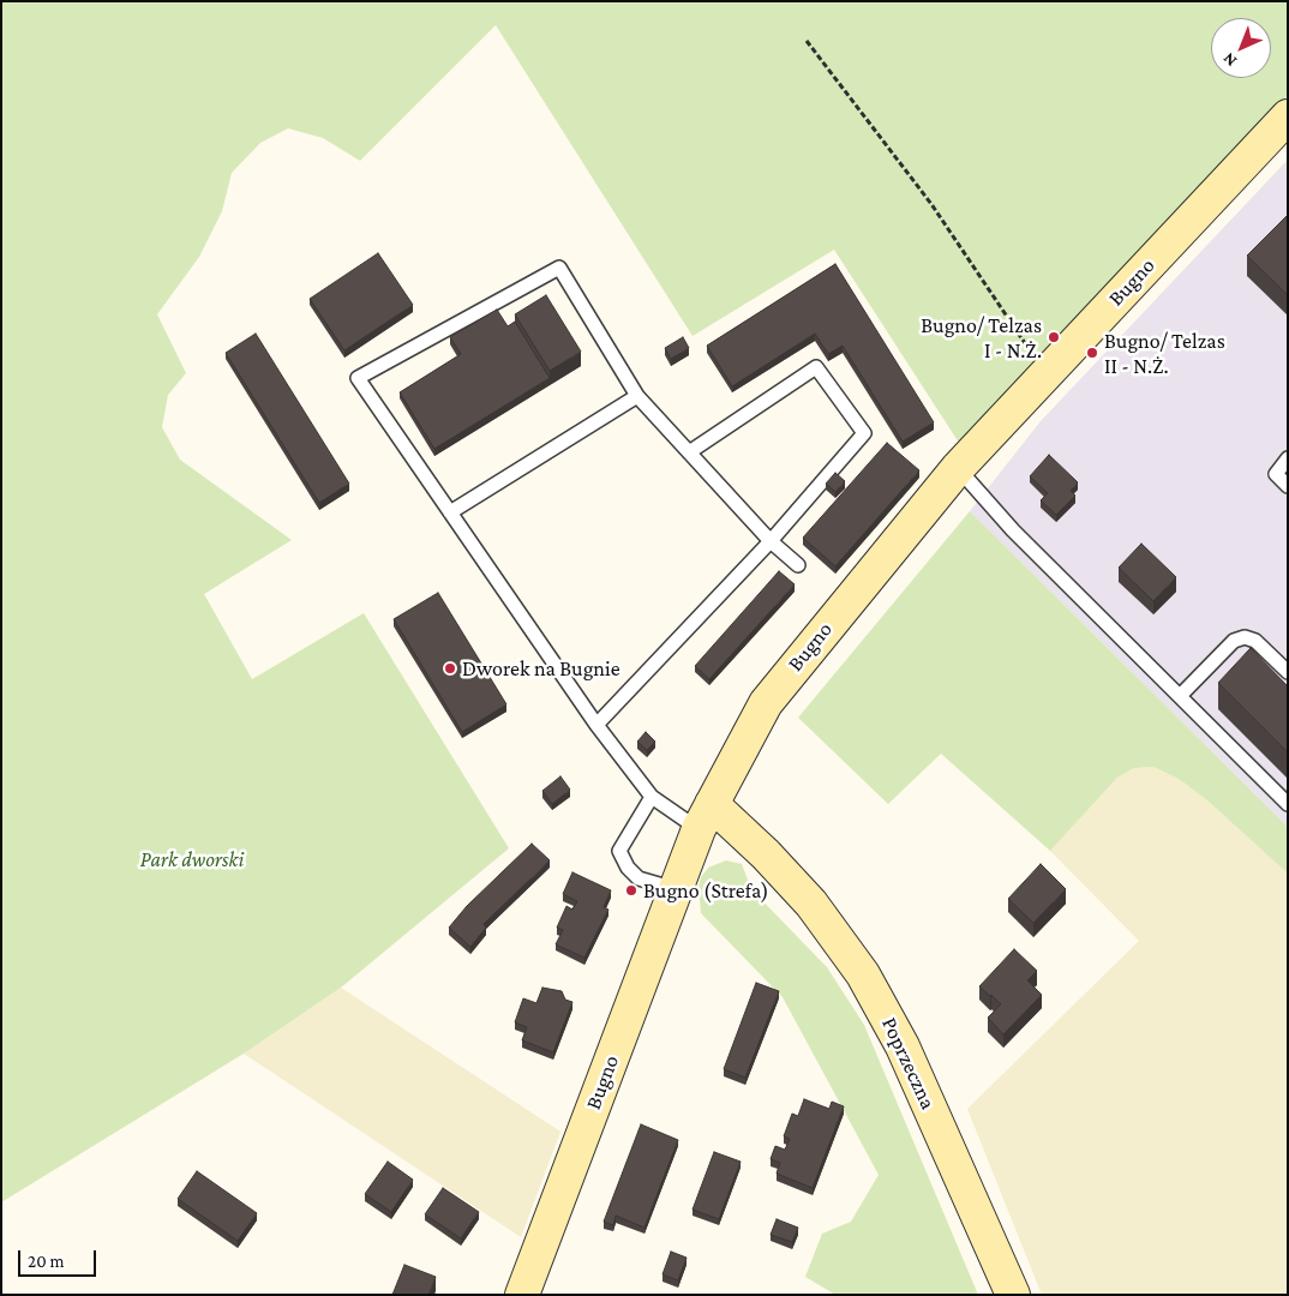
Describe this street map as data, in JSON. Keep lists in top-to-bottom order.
{
  "streets": {
    "street": ["Bugno", "Poprzeczna"]
  },
  "crossings": [
    ["Bugno", "Poprzeczna"]
  ],
  "parks": ["Park dworski"],
  "places": [
    "Bugno/ Telzas I - N.Ż.",
    "Bugno/ Telzas II - N.Ż.",
    "Dworek na Bugnie",
    "Bugno (Strefa)"
  ],
  "scale_bar": "20 m",
  "north": "bottom left"
}
